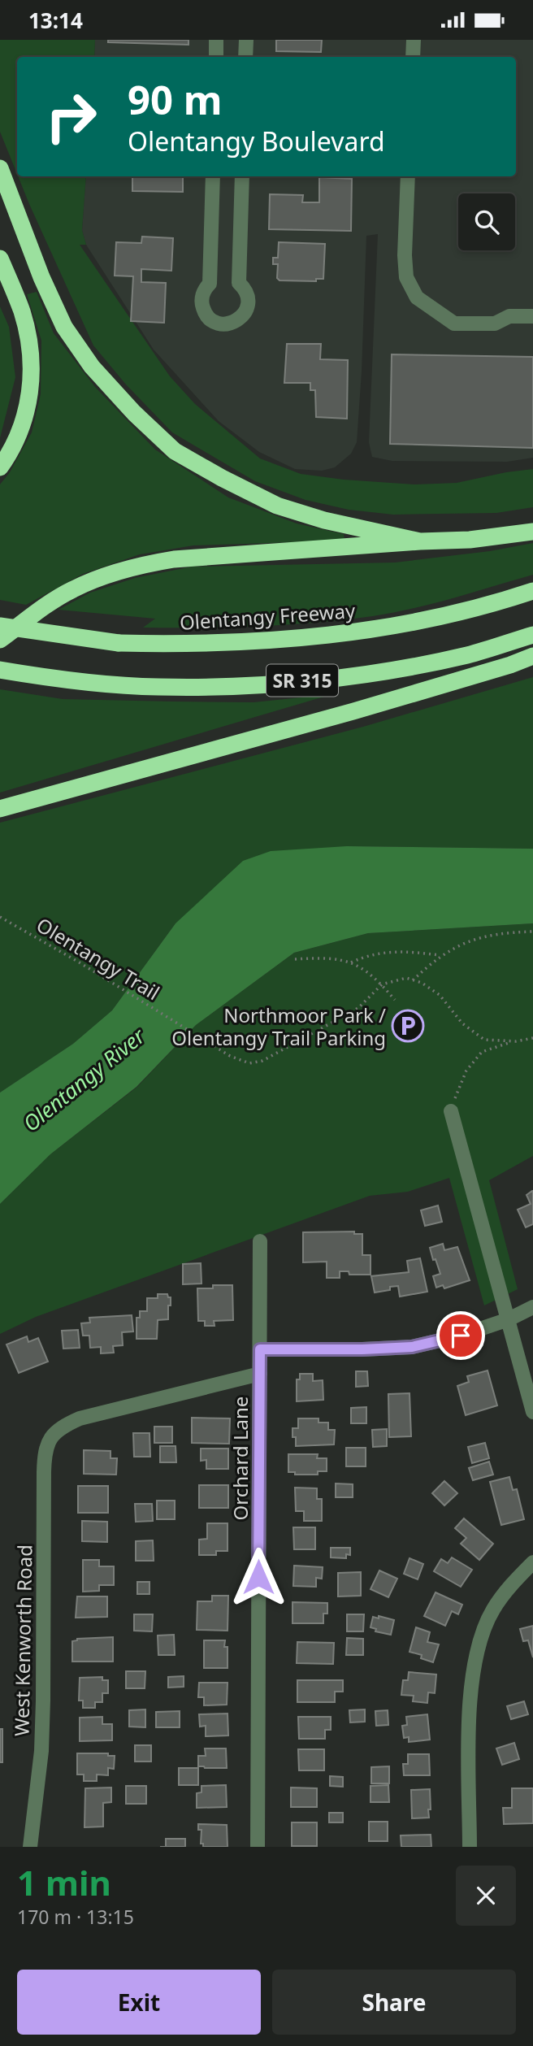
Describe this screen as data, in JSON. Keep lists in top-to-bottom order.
{
  "streets": {
    "highway": ["Olentangy Freeway", "SR 315"],
    "street": ["Orchard Lane", "West Kenworth Road"],
    "path": ["Olentangy Trail"]
  },
  "crossings": [
    ["Orchard Lane", "West Kenworth Road"]
  ],
  "water": ["Olentangy River"],
  "places": {
    "parking": ["Northmoor Park / Olentangy Trail Parking"]
  },
  "page": {
    "status": "13:14",
    "turn": ["90 m", "Olentangy Boulevard"],
    "heading": ["1 min", "170 m · 13:15"],
    "buttons": ["Exit", "Share"]
  }
}
